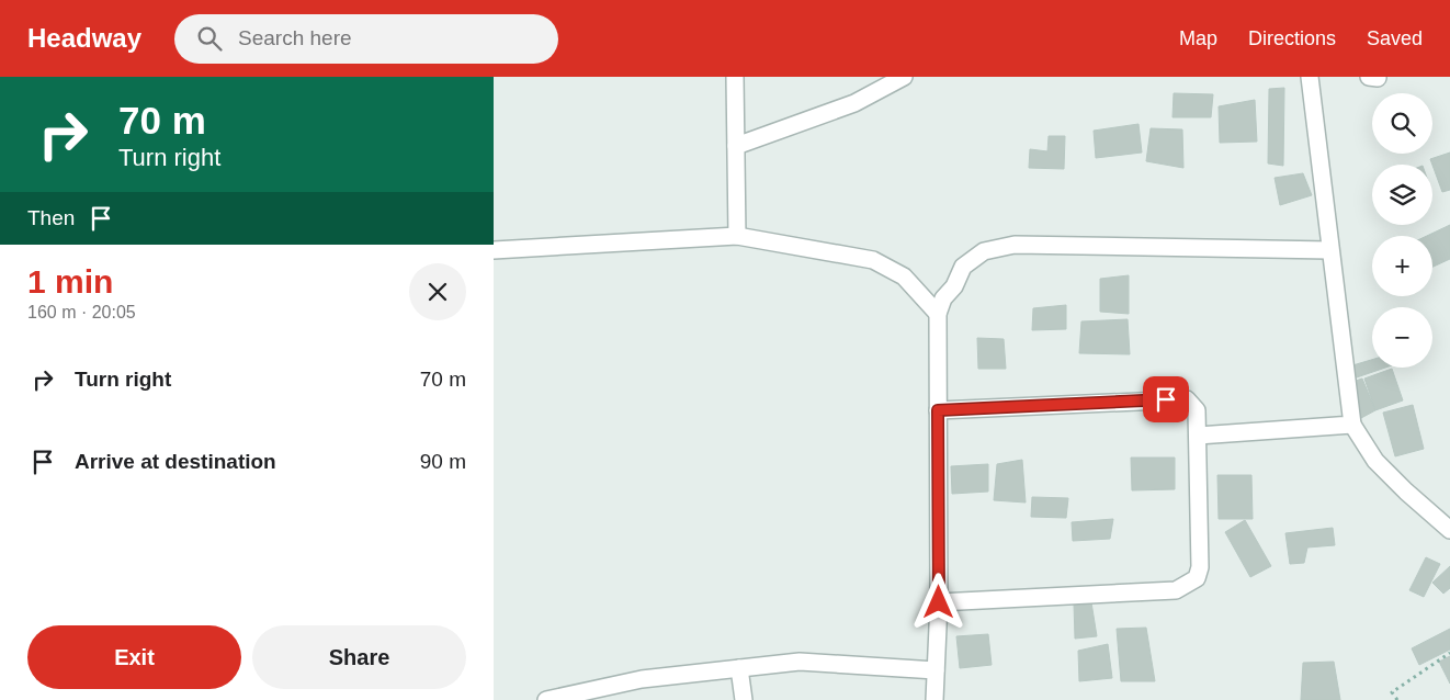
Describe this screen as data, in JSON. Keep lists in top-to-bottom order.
{
  "page": {
    "header": "Headway",
    "search": "Search here",
    "nav": ["Map", "Directions", "Saved"],
    "turn": ["70 m", "Turn right"],
    "map_buttons": ["+", "−"],
    "then": "Then",
    "heading": ["1 min", "160 m · 20:05"],
    "list": [
      {
        "name": "Turn right",
        "value": "70 m"
      },
      {
        "name": "Arrive at destination",
        "value": "90 m"
      }
    ],
    "buttons": ["Exit", "Share"]
  }
}
